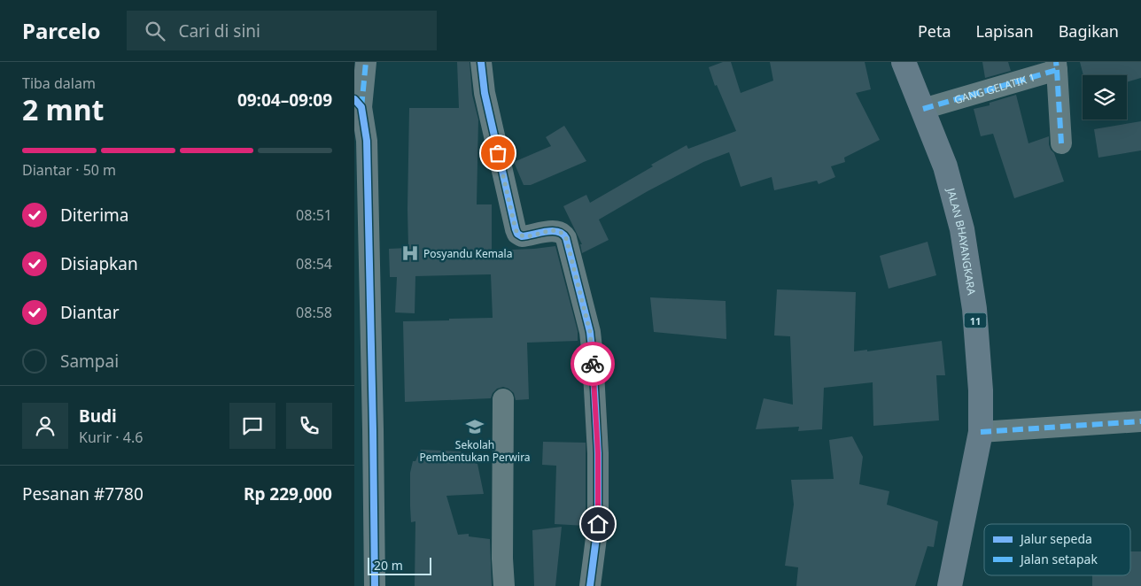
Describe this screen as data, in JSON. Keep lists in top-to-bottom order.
{
  "streets": {
    "highway": ["JALAN BHAYANGKARA", "11"],
    "street": ["GANG GELATIK 1"]
  },
  "crossings": [
    ["GANG GELATIK 1", "JALAN BHAYANGKARA"]
  ],
  "places": {
    "hospital": ["Posyandu Kemala"],
    "school or university": ["Sekolah Pembentukan Perwira"]
  },
  "legend": ["Jalur sepeda", "Jalan setapak"],
  "scale_bar": "20 m",
  "page": {
    "header": "Parcelo",
    "search": "Cari di sini",
    "nav": ["Peta", "Lapisan", "Bagikan"],
    "heading": ["2 mnt", "Tiba dalam", "09:04–09:09"],
    "panel": [
      "Budi",
      "Kurir · 4.6",
      "Pesanan #7780",
      "Rp 229,000"
    ],
    "bar": "Diantar · 50 m",
    "list": [
      ["Diterima", "08:51"],
      ["Disiapkan", "08:54"],
      ["Diantar", "08:58"],
      "Sampai"
    ],
    "scale": "20 m"
  }
}
